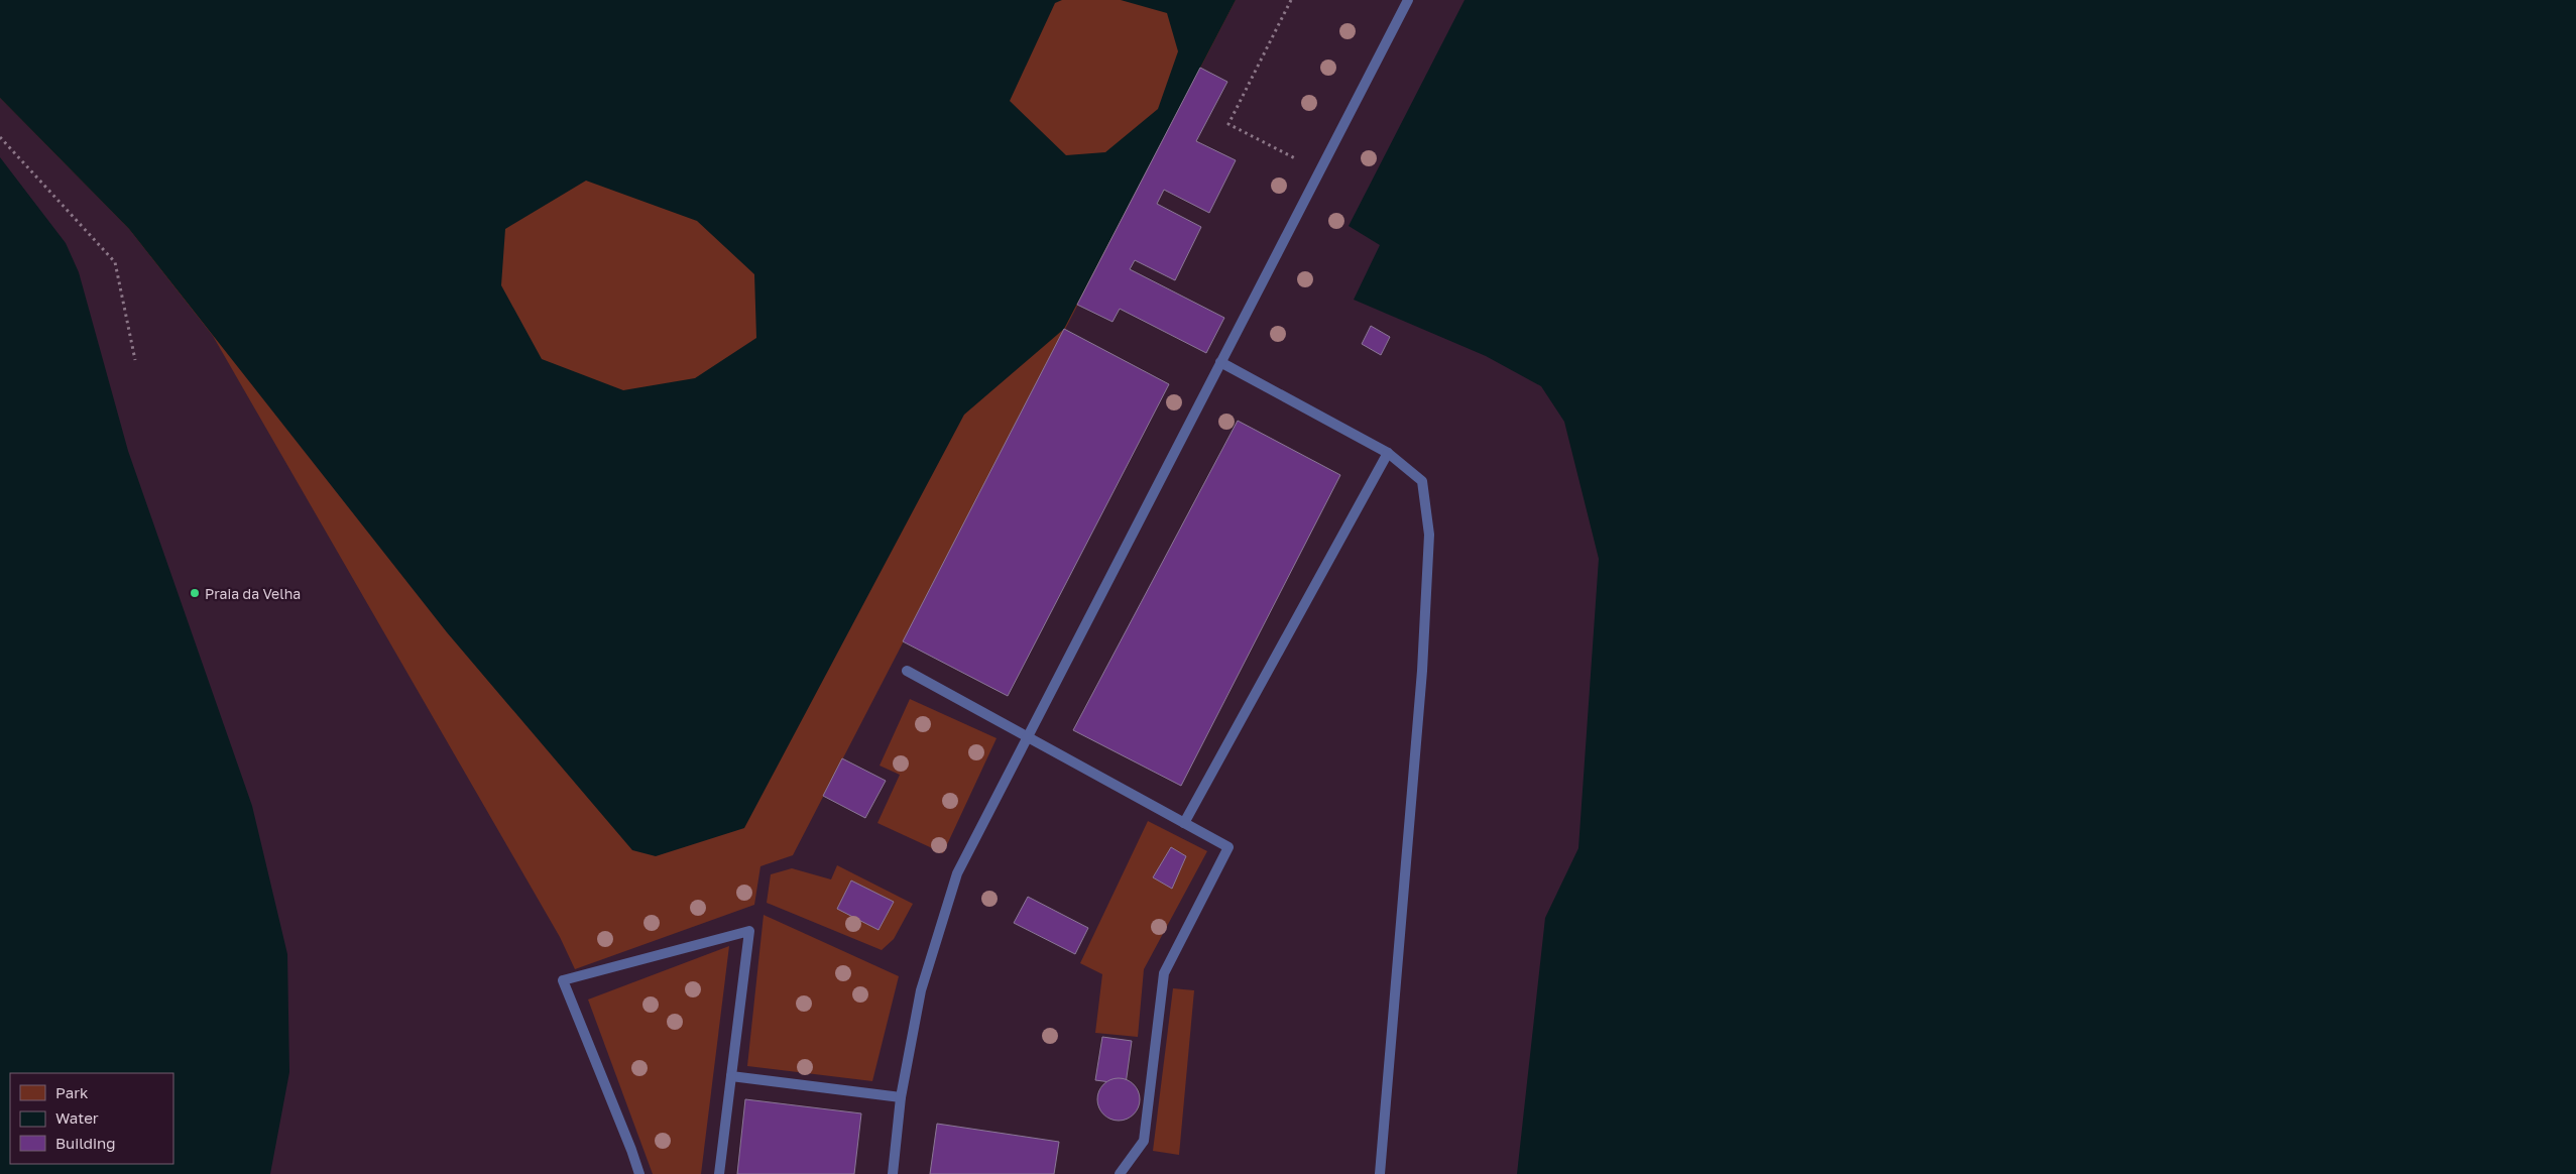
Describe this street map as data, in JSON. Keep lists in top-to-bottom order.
{
  "places": ["Praia da Velha"],
  "legend": ["Park", "Water", "Building"]
}
